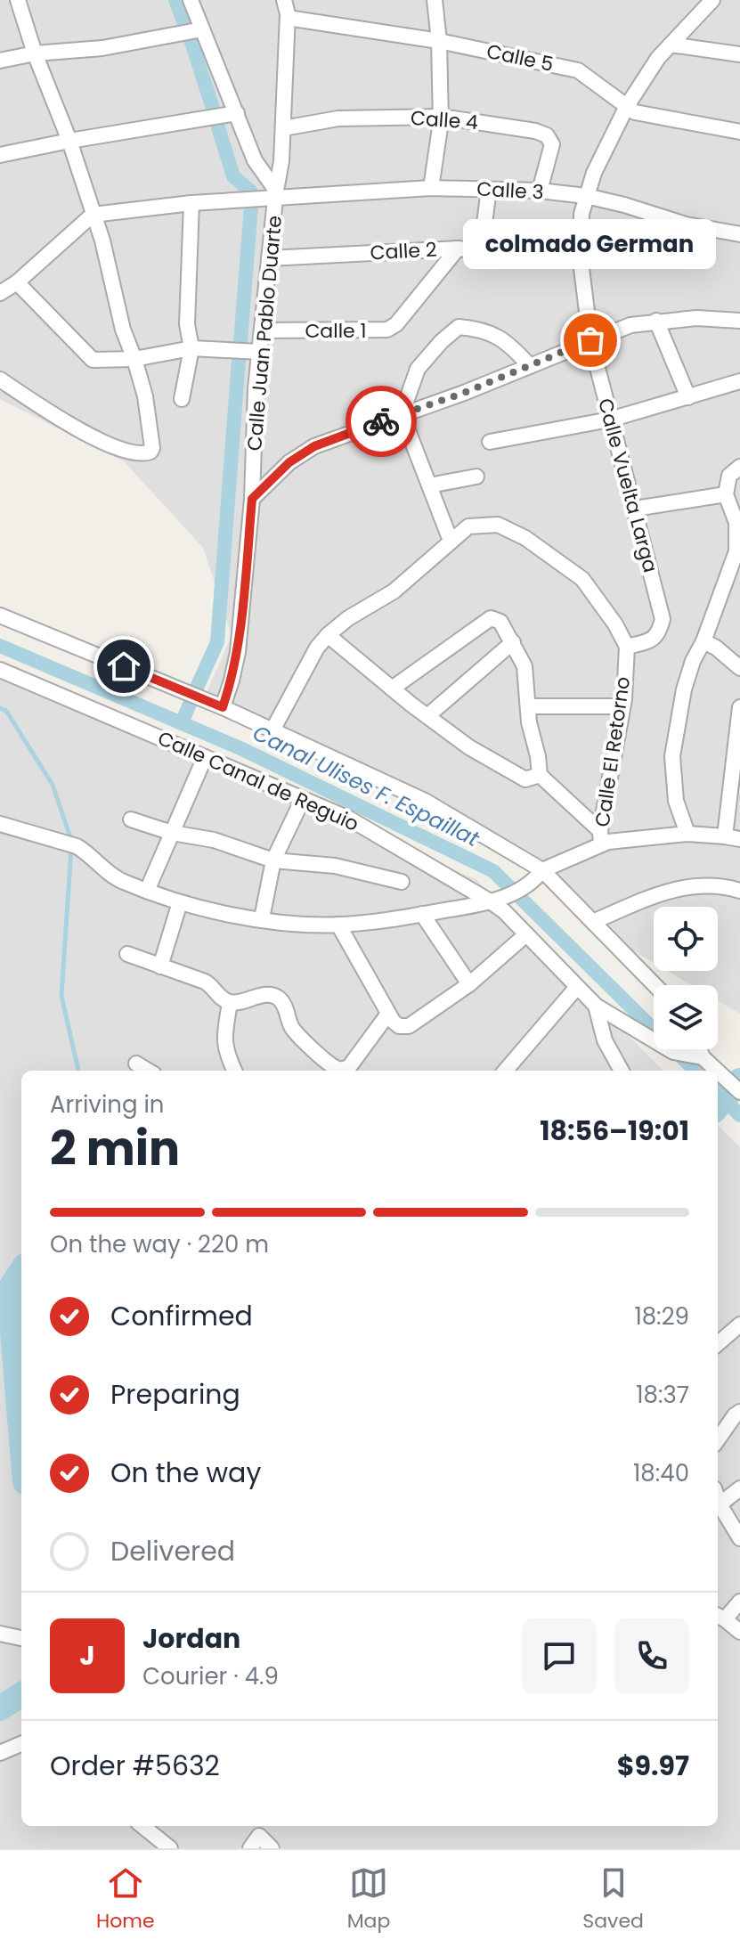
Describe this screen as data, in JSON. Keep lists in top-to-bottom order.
{
  "streets": {
    "street": [
      "Calle 5",
      "Calle 4",
      "Calle 3",
      "Calle 2",
      "Calle 1",
      "Calle Juan Pablo Duarte",
      "Calle Vuelta Larga",
      "Calle El Retorno",
      "Calle Canal de Reguio"
    ]
  },
  "crossings": [
    ["Calle 5", "Calle Juan Pablo Duarte"],
    ["Calle 5", "Calle Vuelta Larga"],
    ["Calle 4", "Calle 3"],
    ["Calle 4", "Calle Juan Pablo Duarte"],
    ["Calle 3", "Calle Juan Pablo Duarte"],
    ["Calle 3", "Calle Vuelta Larga"],
    ["Calle 2", "Calle 1"],
    ["Calle 2", "Calle Juan Pablo Duarte"],
    ["Calle 2", "Calle Vuelta Larga"],
    ["Calle 1", "Calle Juan Pablo Duarte"],
    ["Calle Vuelta Larga", "Calle El Retorno"]
  ],
  "water": ["Canal Ulises F. Espaillat"],
  "places": ["colmado German"],
  "page": {
    "bubble": "colmado German",
    "heading": ["2 min", "Arriving in", "18:56–19:01"],
    "panel": [
      "Jordan",
      "Courier · 4.9",
      "Order #5632",
      "$9.97"
    ],
    "bar": "On the way · 220 m",
    "list": [
      ["Confirmed", "18:29"],
      ["Preparing", "18:37"],
      ["On the way", "18:40"],
      "Delivered"
    ],
    "round": "J",
    "tabs": ["Home", "Map", "Saved"]
  }
}
